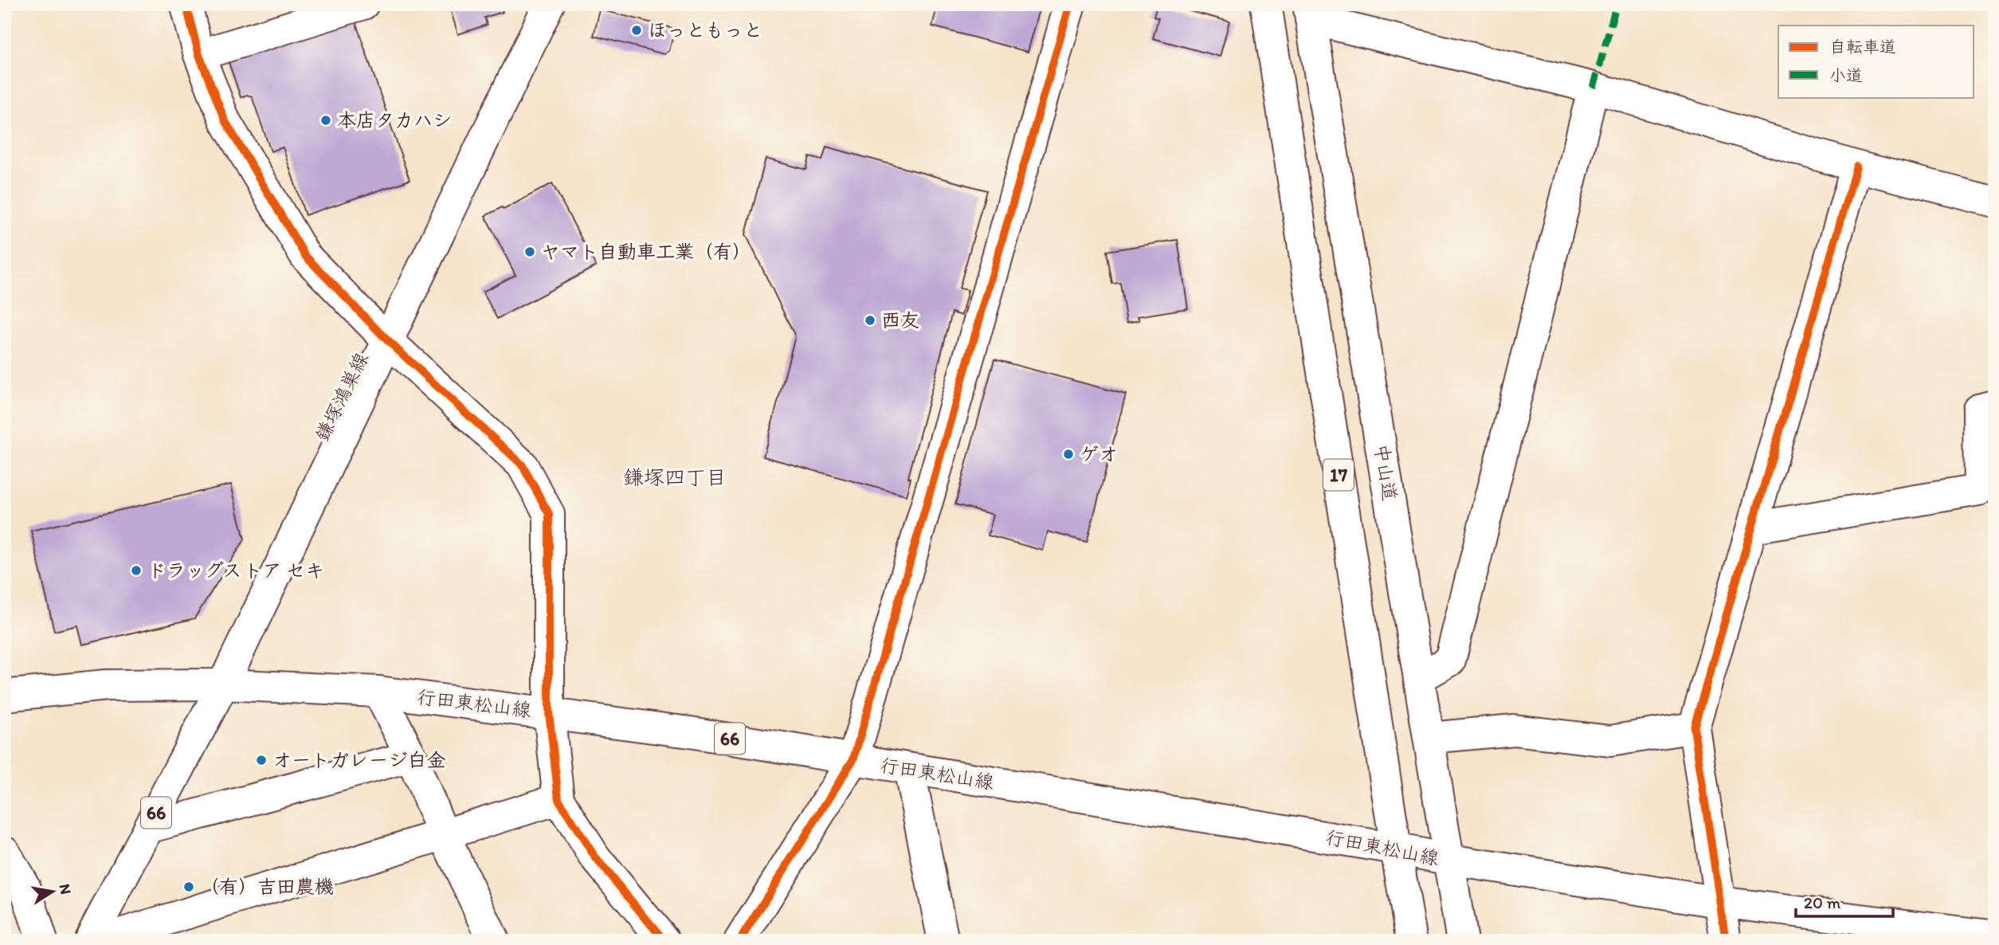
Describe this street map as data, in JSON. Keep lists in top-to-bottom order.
{
  "streets": {
    "main road": [
      "鎌塚鴻巣線",
      "中山道",
      "17",
      "行田東松山線",
      "66"
    ]
  },
  "crossings": [
    ["鎌塚鴻巣線", "行田東松山線"],
    ["鎌塚鴻巣線", "66"],
    ["中山道", "行田東松山線"],
    ["17", "行田東松山線"],
    ["行田東松山線", "66"]
  ],
  "districts": ["鎌塚四丁目"],
  "places": [
    "ほっともっと",
    "本店タカハシ",
    "ヤマト自動車工業（有）",
    "西友",
    "ゲオ",
    "ドラッグストア セキ",
    "オートガレージ白金",
    "（有）吉田農機"
  ],
  "legend": ["自転車道", "小道"],
  "scale_bar": "20 m",
  "north": "right"
}
